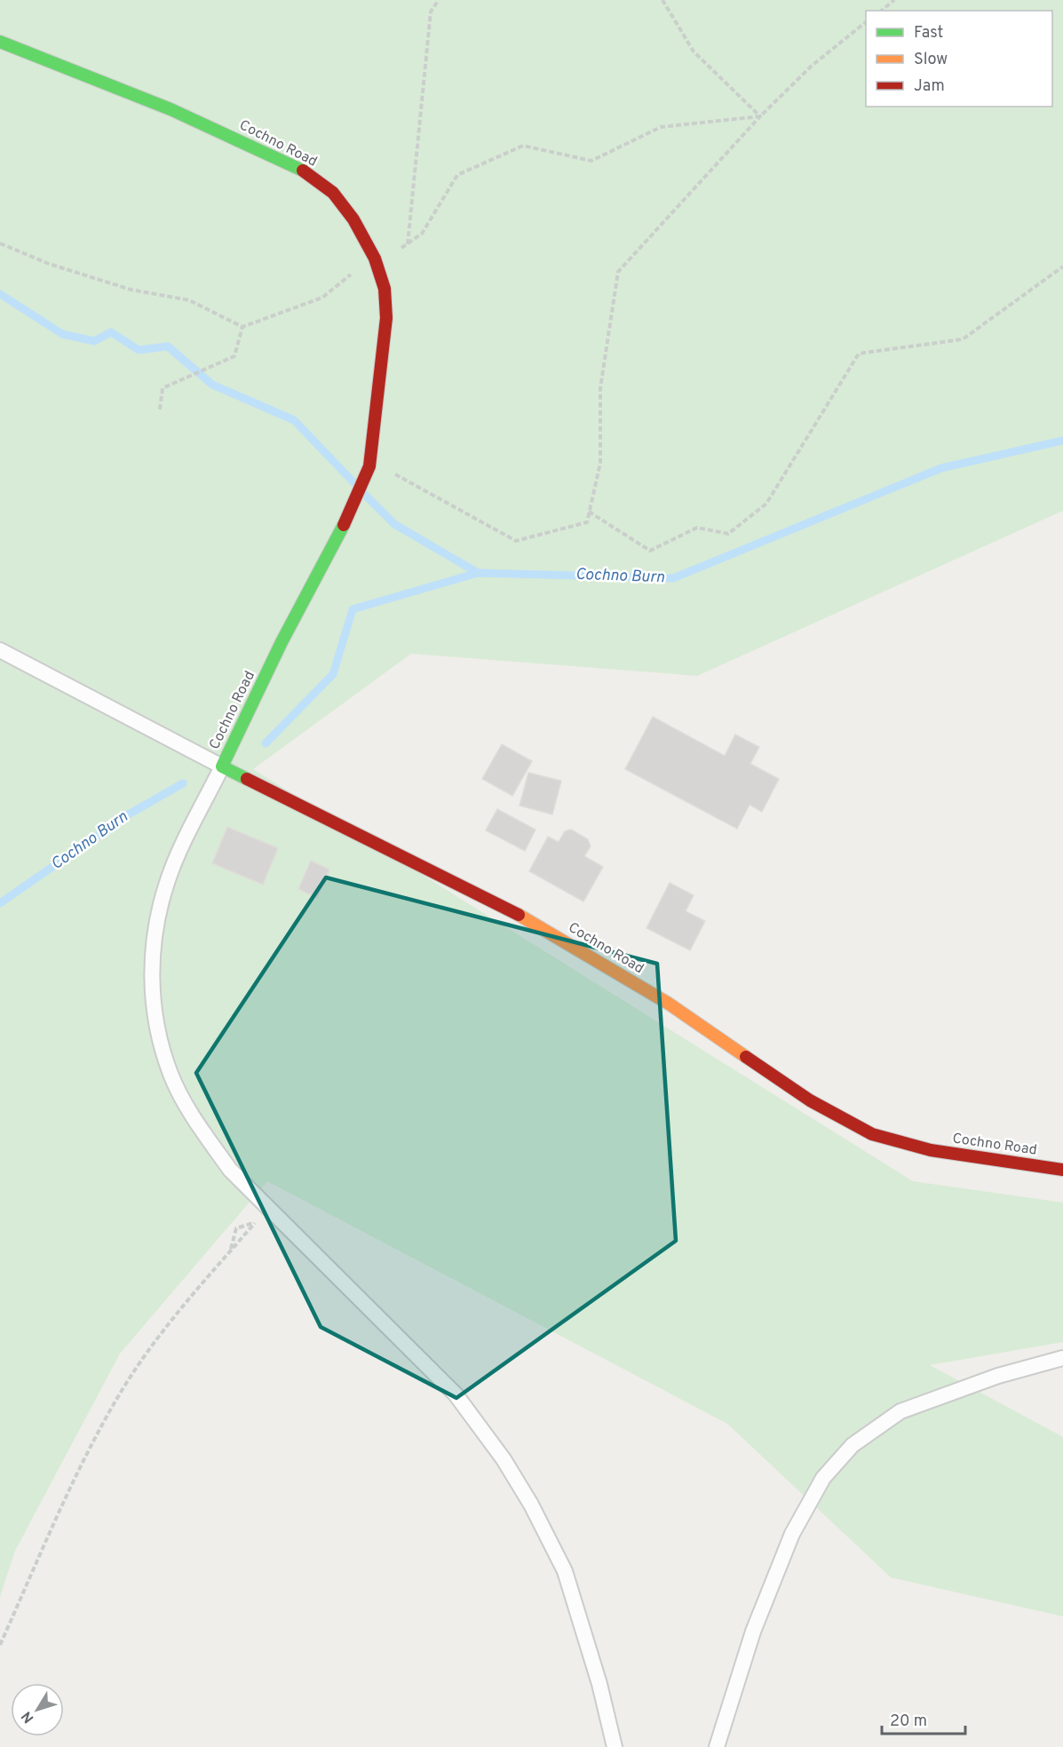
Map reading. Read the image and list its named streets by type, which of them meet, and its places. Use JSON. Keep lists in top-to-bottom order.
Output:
{
  "streets": {
    "street": ["Cochno Road"]
  },
  "water": ["Cochno Burn"],
  "legend": ["Fast", "Slow", "Jam"],
  "scale_bar": "20 m",
  "north": "bottom left"
}
